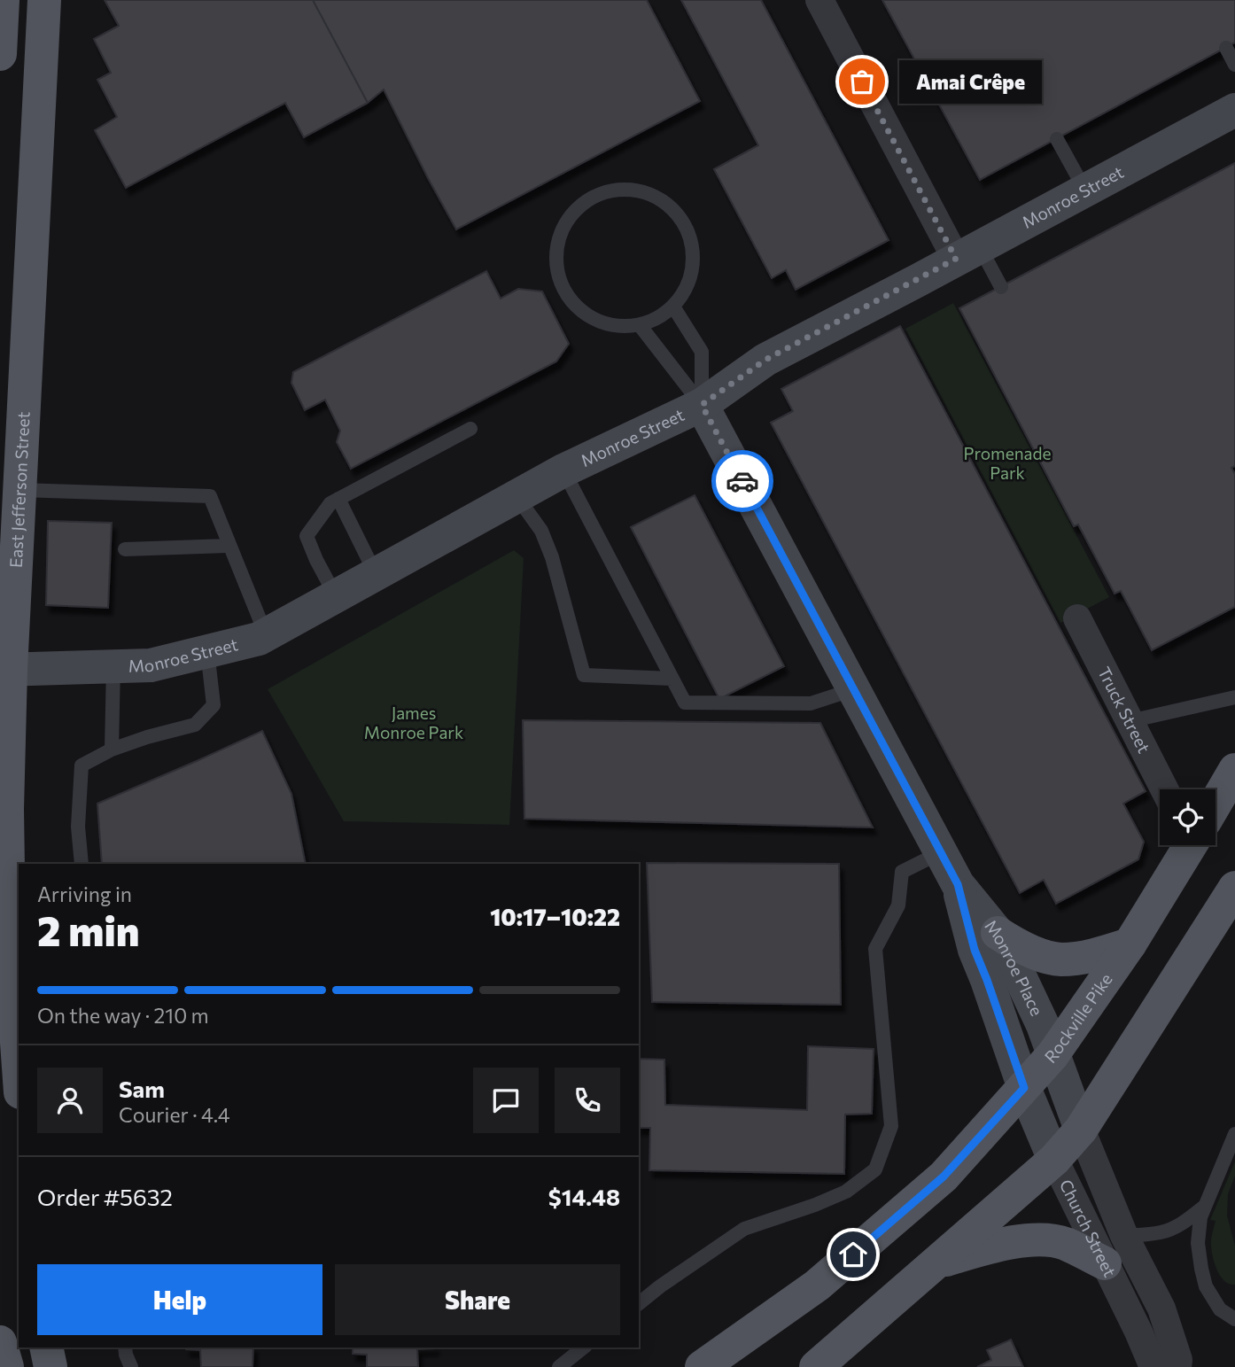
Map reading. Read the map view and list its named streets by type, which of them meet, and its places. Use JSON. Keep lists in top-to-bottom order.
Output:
{
  "streets": {
    "main road": ["East Jefferson Street", "Rockville Pike"],
    "street": [
      "Monroe Street",
      "Truck Street",
      "Monroe Place",
      "Church Street"
    ]
  },
  "crossings": [
    ["Monroe Street", "East Jefferson Street"],
    ["Monroe Street", "Monroe Place"],
    ["Monroe Place", "Rockville Pike"],
    ["Monroe Place", "Church Street"],
    ["Rockville Pike", "Church Street"]
  ],
  "parks": ["Promenade Park", "James Monroe Park"],
  "places": ["Amai Crêpe"],
  "page": {
    "bubble": "Amai Crêpe",
    "heading": ["2 min", "Arriving in", "10:17–10:22"],
    "panel": [
      "Sam",
      "Courier · 4.4",
      "Order #5632",
      "$14.48"
    ],
    "bar": "On the way · 210 m",
    "buttons": ["Help", "Share"]
  }
}
